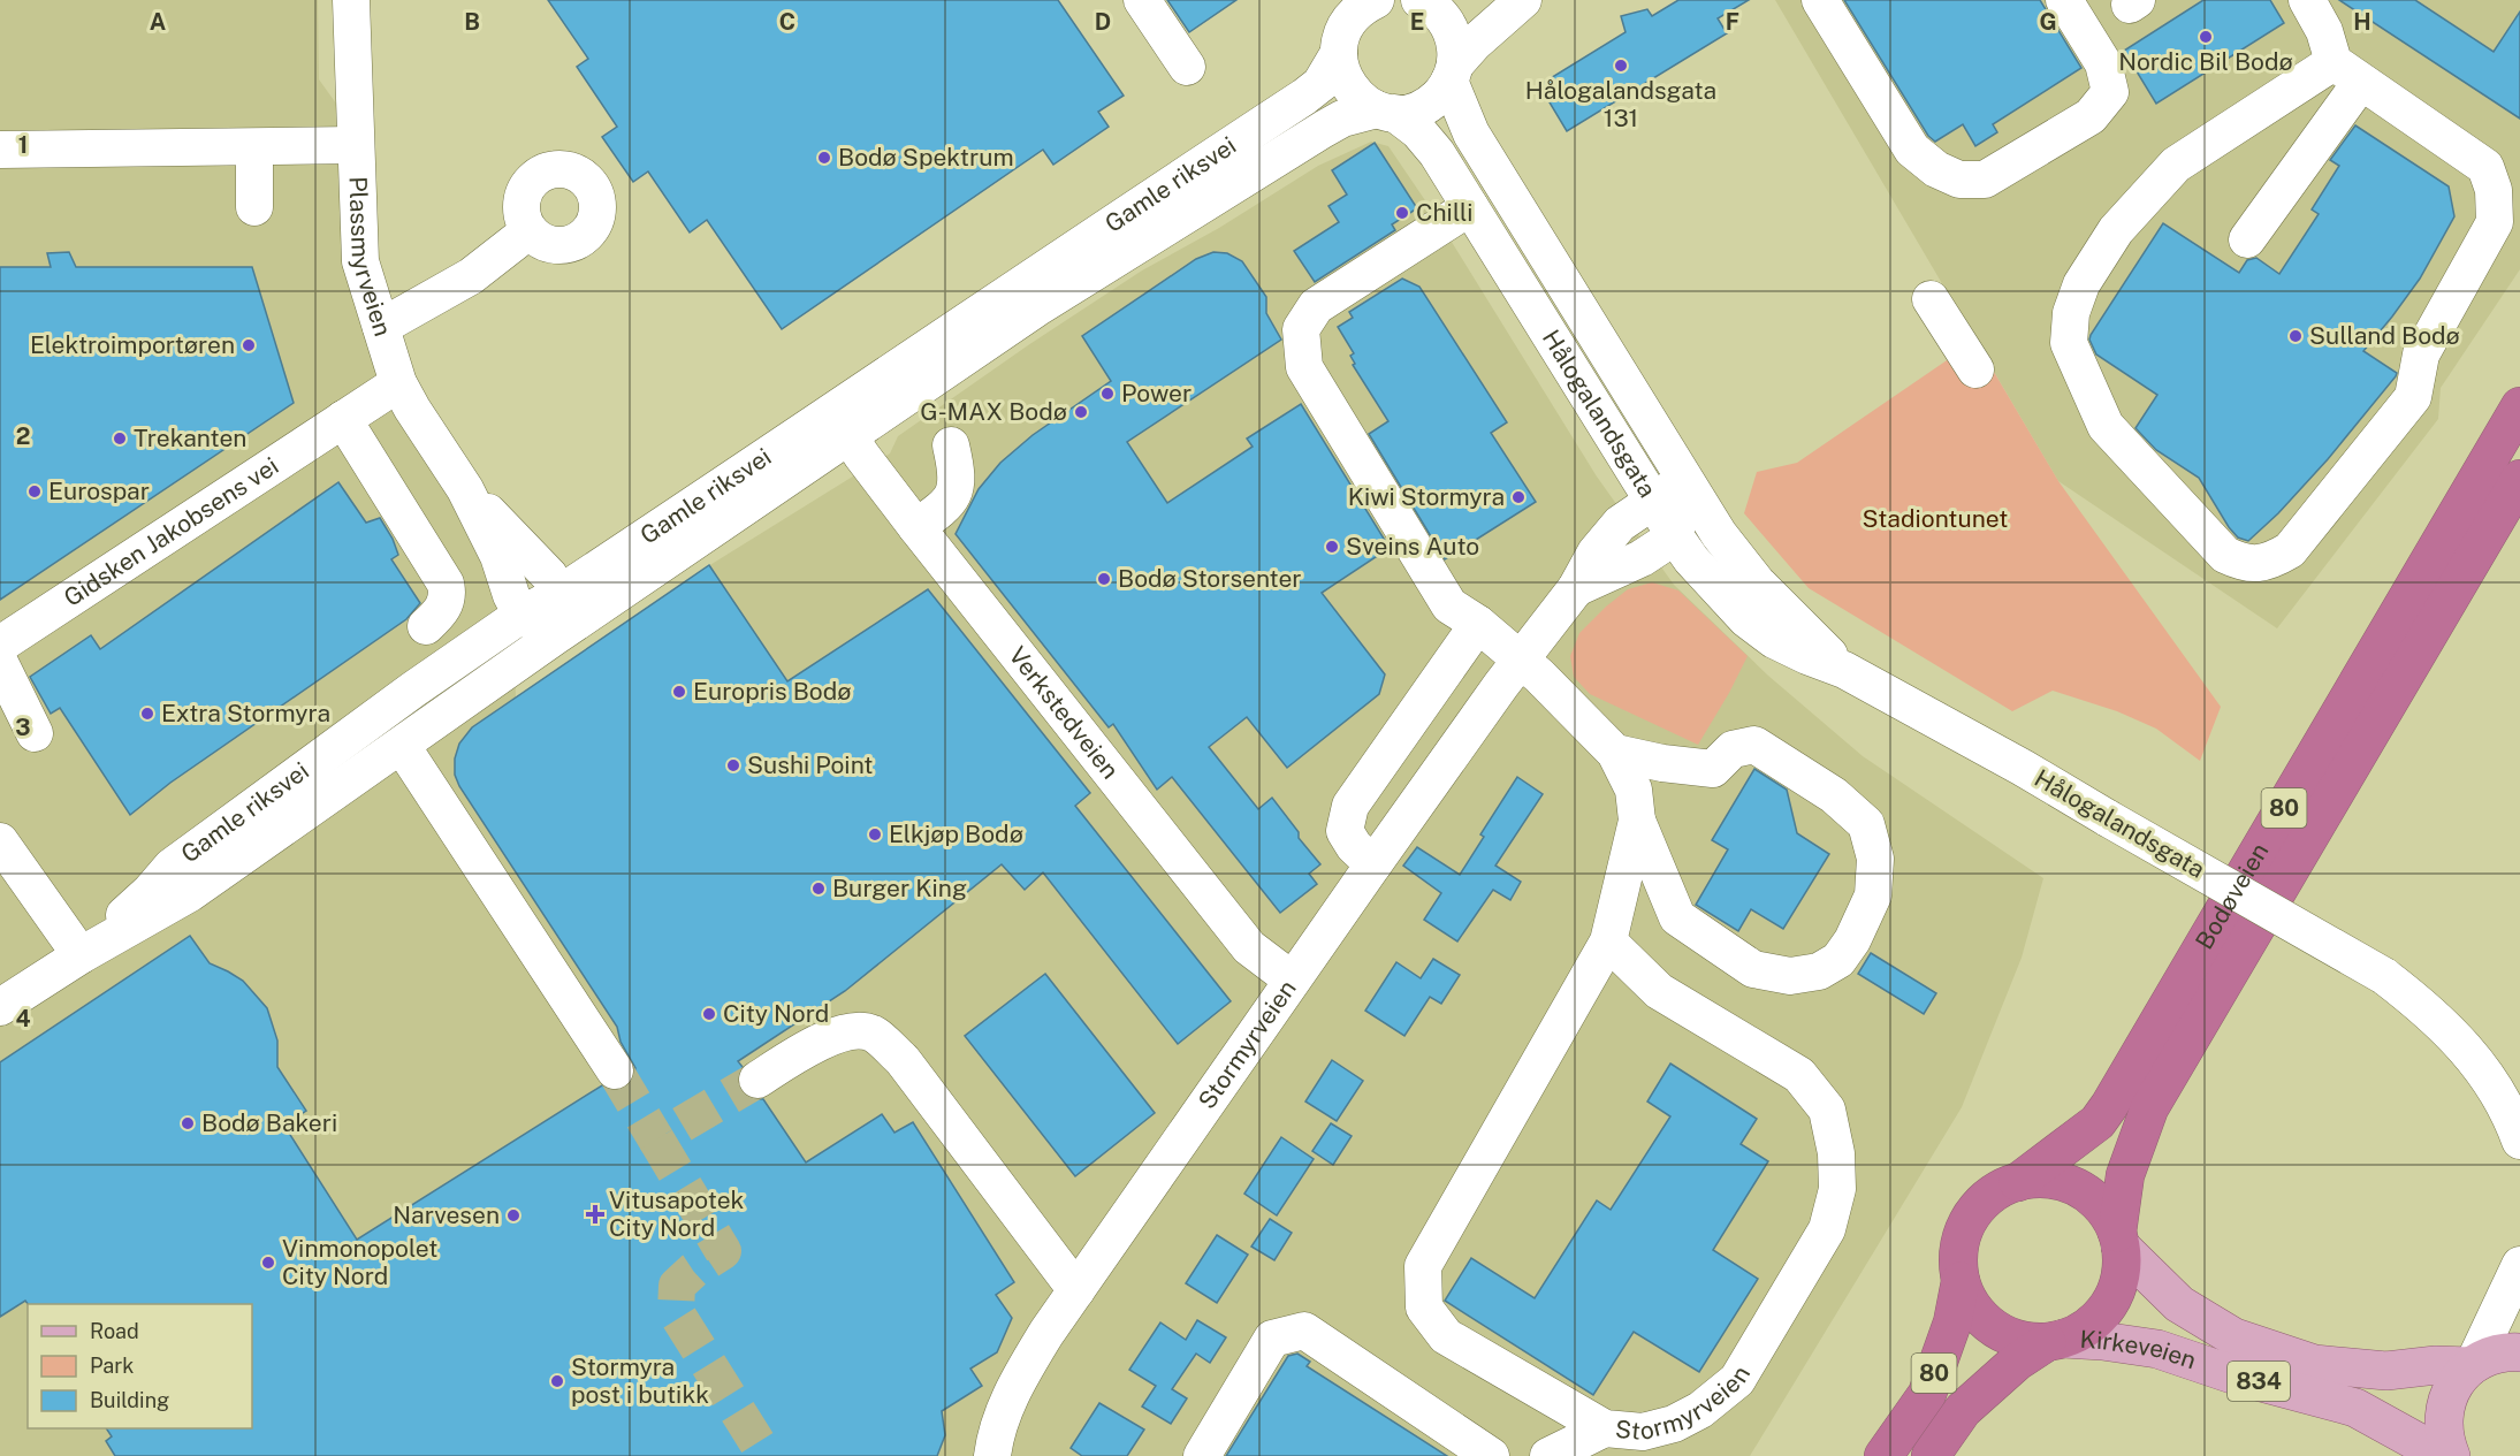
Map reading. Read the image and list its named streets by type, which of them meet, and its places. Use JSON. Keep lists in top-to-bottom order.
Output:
{
  "streets": {
    "highway": ["80", "Bodøveien"],
    "main road": ["Kirkeveien", "834"],
    "street": [
      "Gamle riksvei",
      "Plassmyrveien",
      "Hålogalandsgata",
      "Gidsken Jakobsens vei",
      "Verkstedveien",
      "Stormyrveien"
    ]
  },
  "crossings": [
    ["Gamle riksvei", "Plassmyrveien"],
    ["Gamle riksvei", "Hålogalandsgata"],
    ["Gamle riksvei", "Verkstedveien"],
    ["Plassmyrveien", "Gidsken Jakobsens vei"],
    ["Hålogalandsgata", "Stormyrveien"],
    ["Verkstedveien", "Stormyrveien"],
    ["Bodøveien", "Kirkeveien"]
  ],
  "parks": ["Stadiontunet"],
  "places": {
    "other": [
      "Nordic Bil Bodø",
      "Hålogalandsgata 131",
      "Bodø Spektrum",
      "Chilli",
      "Sulland Bodø",
      "Elektroimportøren",
      "Power",
      "G-MAX Bodø",
      "Trekanten",
      "Eurospar",
      "Kiwi Stormyra",
      "Sveins Auto",
      "Bodø Storsenter",
      "Europris Bodø",
      "Extra Stormyra",
      "Sushi Point",
      "Elkjøp Bodø",
      "Burger King",
      "City Nord",
      "Bodø Bakeri",
      "Narvesen",
      "Vinmonopolet City Nord",
      "Stormyra post i butikk"
    ],
    "health": ["Vitusapotek City Nord"]
  },
  "legend": ["Road", "Park", "Building"],
  "grid": {
    "columns": [
      "A",
      "B",
      "C",
      "D",
      "E",
      "F",
      "G",
      "H"
    ],
    "rows": [
      "1",
      "2",
      "3",
      "4"
    ]
  }
}
